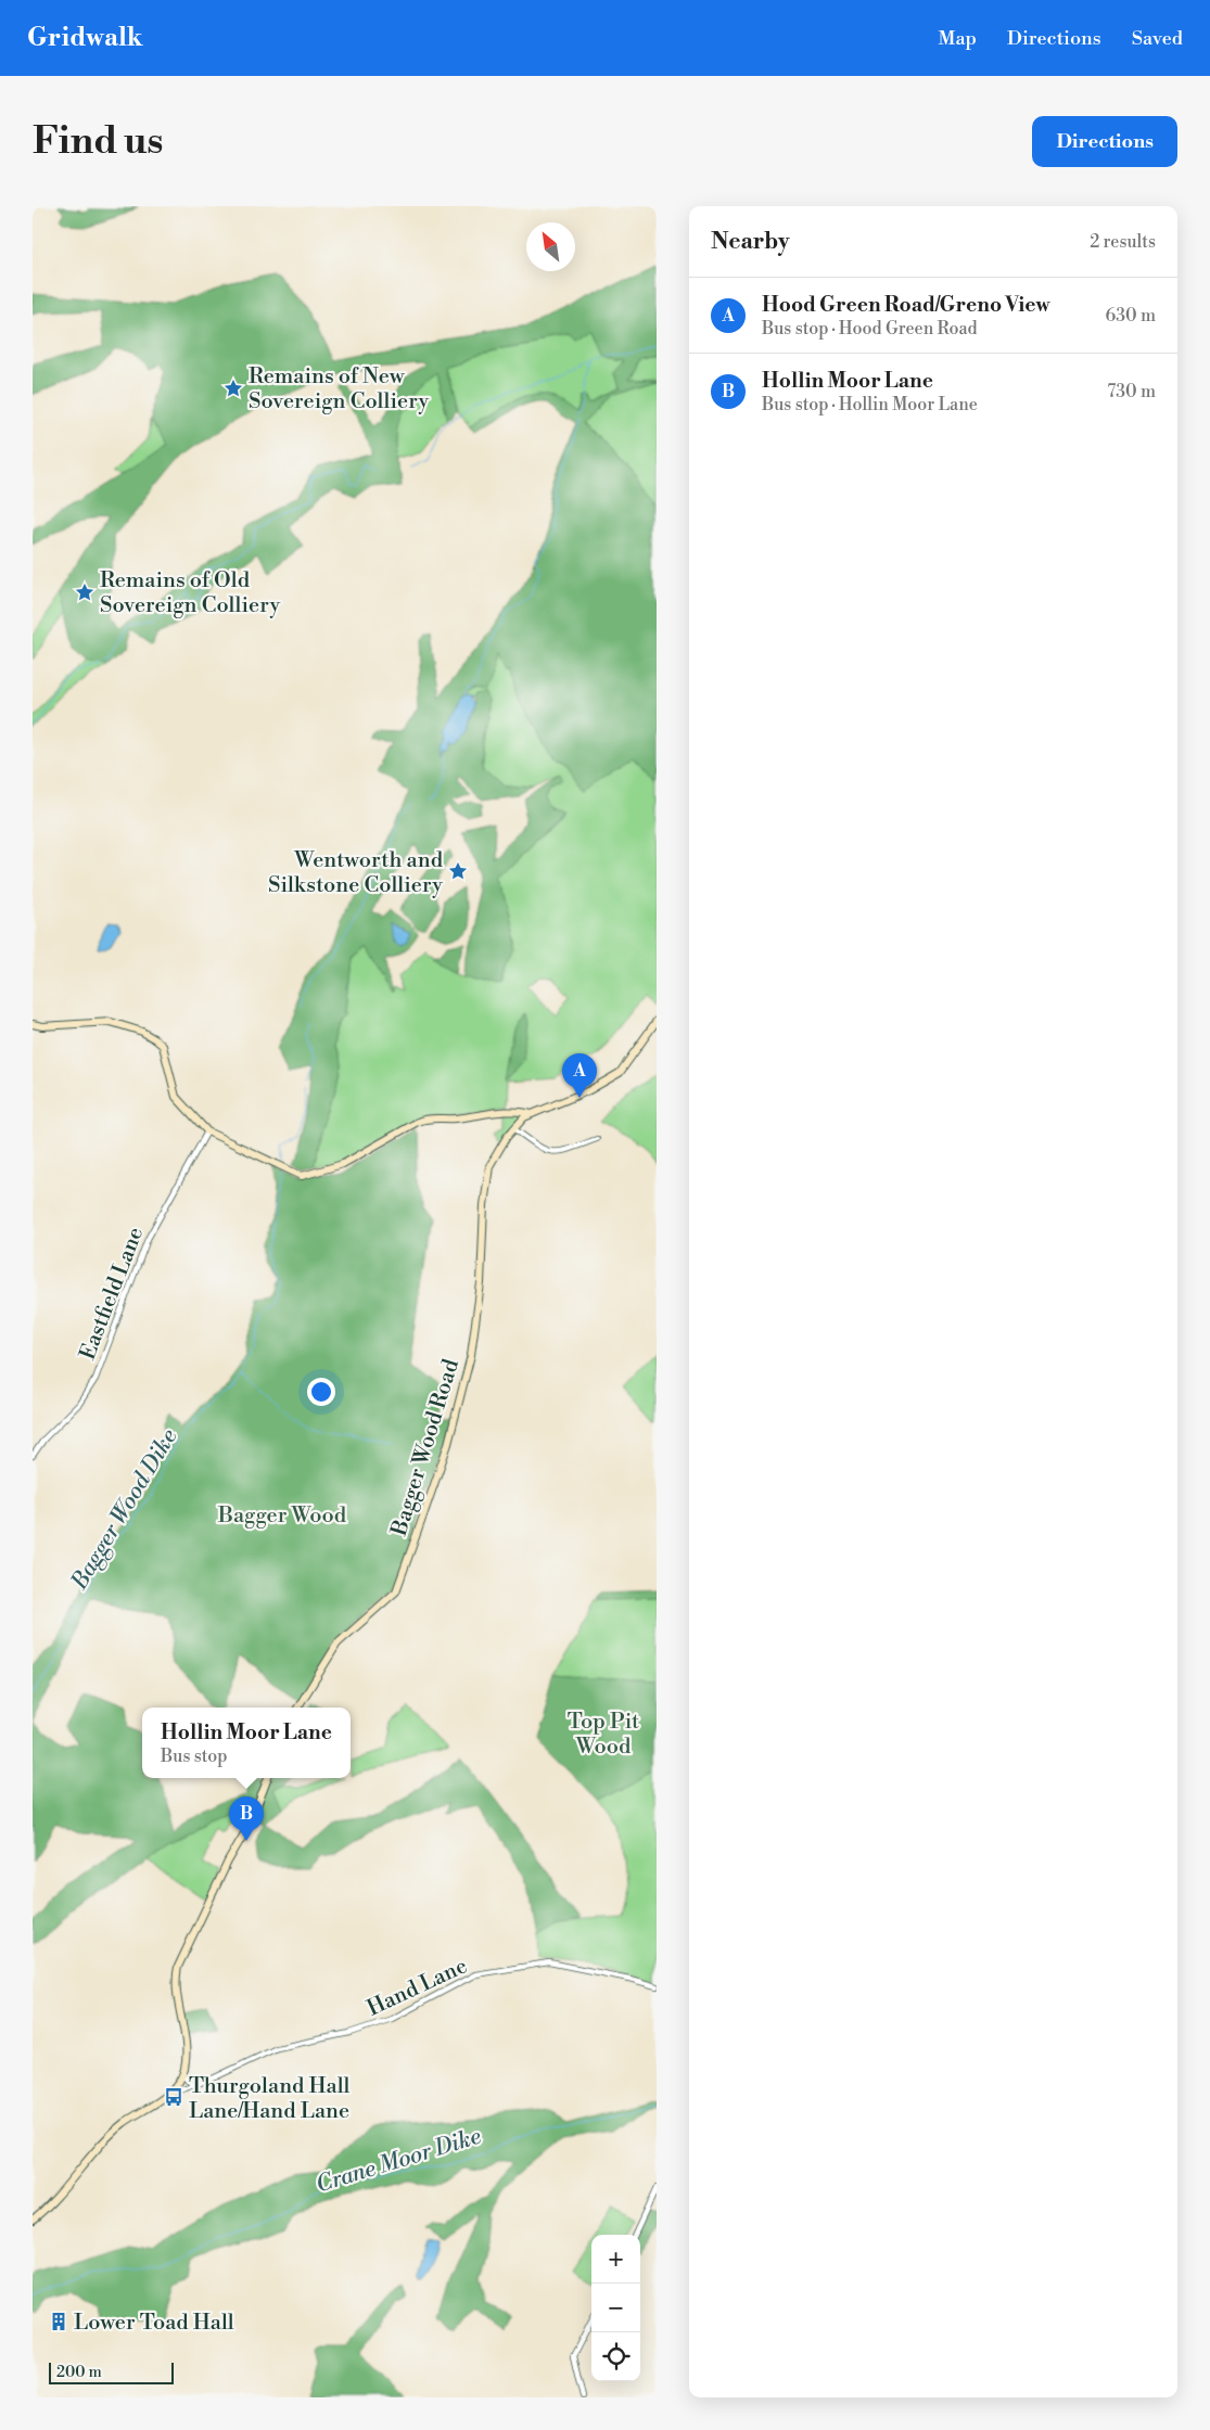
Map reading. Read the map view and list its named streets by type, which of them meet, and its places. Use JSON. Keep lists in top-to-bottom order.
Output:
{
  "streets": {
    "street": ["Eastfield Lane", "Bagger Wood Road", "Hand Lane"]
  },
  "water": ["Bagger Wood Dike", "Crane Moor Dike"],
  "parks": ["Bagger Wood", "Top Pit Wood"],
  "places": {
    "place": ["Remains of New Sovereign Colliery", "Remains of Old Sovereign Colliery", "Wentworth and Silkstone Colliery"],
    "bus stop": ["Thurgoland Hall Lane/Hand Lane"],
    "building": ["Lower Toad Hall"]
  },
  "scale_bar": "200 m",
  "north": "top left",
  "page": {
    "header": "Gridwalk",
    "nav": ["Map", "Directions", "Saved"],
    "buttons": "Directions",
    "title": "Find us",
    "heading": ["Nearby", "2 results"],
    "list": [
      {
        "mark": "A",
        "name": "Hood Green Road/Greno View",
        "note": "Bus stop · Hood Green Road",
        "value": "630 m"
      },
      {
        "mark": "B",
        "name": "Hollin Moor Lane",
        "note": "Bus stop · Hollin Moor Lane",
        "value": "730 m"
      }
    ],
    "pins": ["A", "B"],
    "popup": ["Hollin Moor Lane", "Bus stop"],
    "map_buttons": ["+", "−"],
    "scale": "200 m"
  }
}
